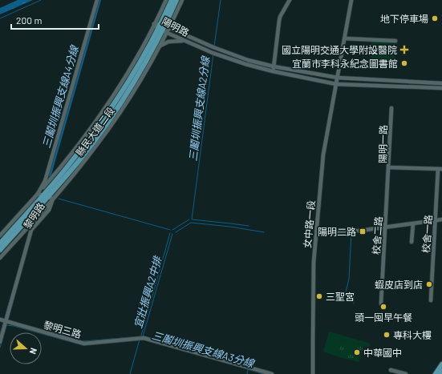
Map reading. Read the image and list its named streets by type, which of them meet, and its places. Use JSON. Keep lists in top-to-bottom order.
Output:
{
  "streets": {
    "main road": ["縣民大道二段"],
    "street": [
      "陽明路",
      "陽明一路",
      "黎明路",
      "女中路一段",
      "校舍一路",
      "校舍二路",
      "黎明三路"
    ]
  },
  "crossings": [
    ["陽明路", "縣民大道二段"],
    ["陽明路", "女中路一段"],
    ["縣民大道二段", "黎明路"],
    ["陽明一路", "校舍一路"],
    ["陽明一路", "校舍二路"],
    ["黎明路", "黎明三路"]
  ],
  "water": [
    "三鬮圳振興支線A4分線",
    "三鬮圳振興支線A2分線",
    "宜壯振興A2中排",
    "三鬮圳振興支線A3分線"
  ],
  "places": {
    "other": [
      "地下停車場",
      "宜蘭市李科永紀念圖書館",
      "蝦皮店到店",
      "三聖宮",
      "頭一囤早午餐",
      "專科大樓",
      "中華國中"
    ],
    "health": ["國立陽明交通大學附設醫院"],
    "transit": ["陽明二路"]
  },
  "scale_bar": "200 m",
  "north": "right"
}
